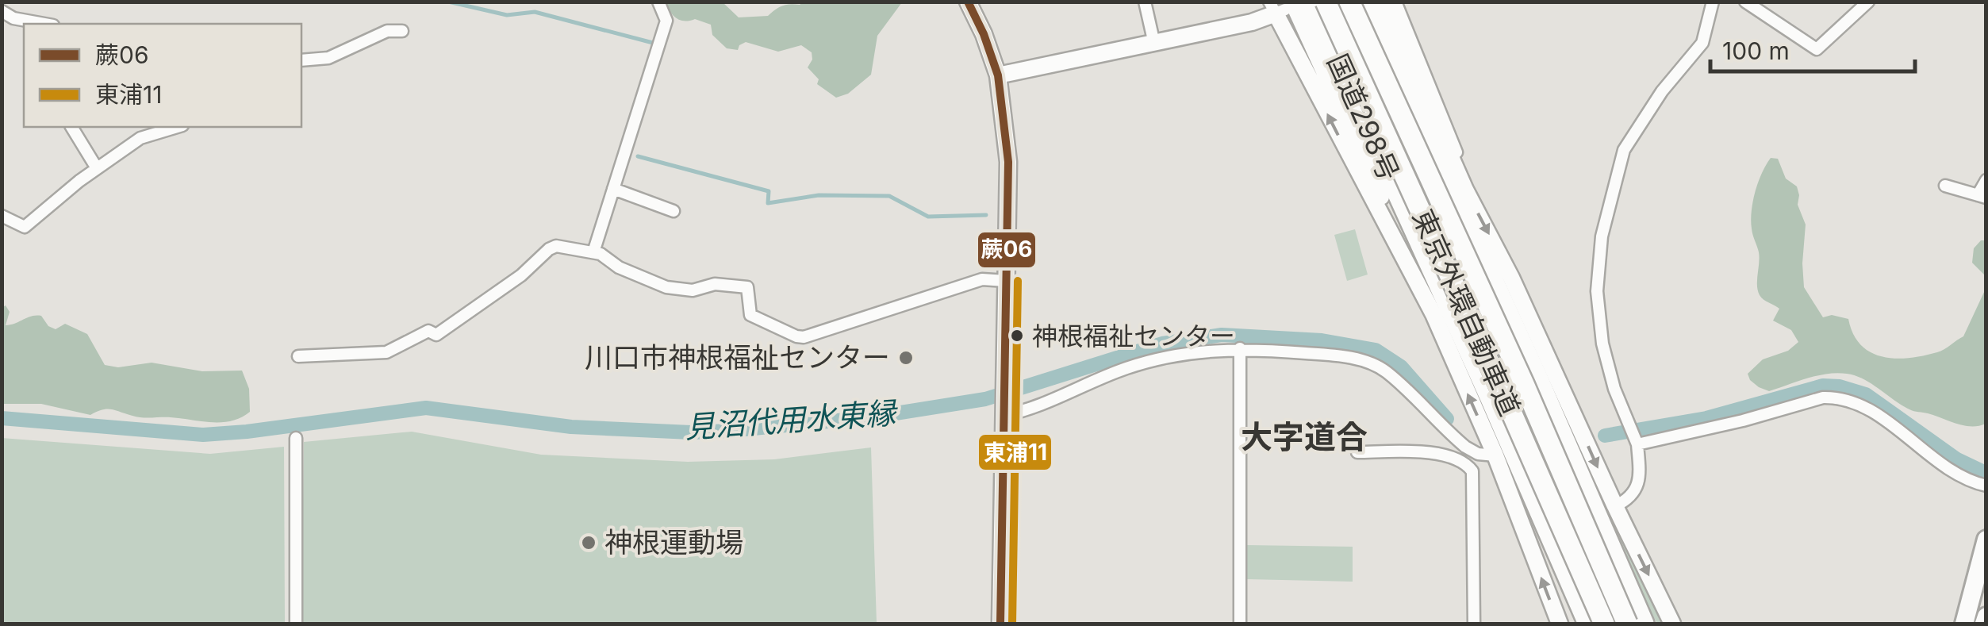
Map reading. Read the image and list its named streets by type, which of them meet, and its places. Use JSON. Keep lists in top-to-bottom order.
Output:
{
  "streets": {
    "highway": ["国道298号", "東京外環自動車道"]
  },
  "districts": ["大字道合"],
  "water": ["見沼代用水東縁"],
  "places": ["神根福祉センター", "川口市神根福祉センター", "神根運動場"],
  "lines": ["transit line 蕨06", "transit line 東浦11"],
  "legend": ["蕨06", "東浦11"],
  "scale_bar": "100 m"
}
